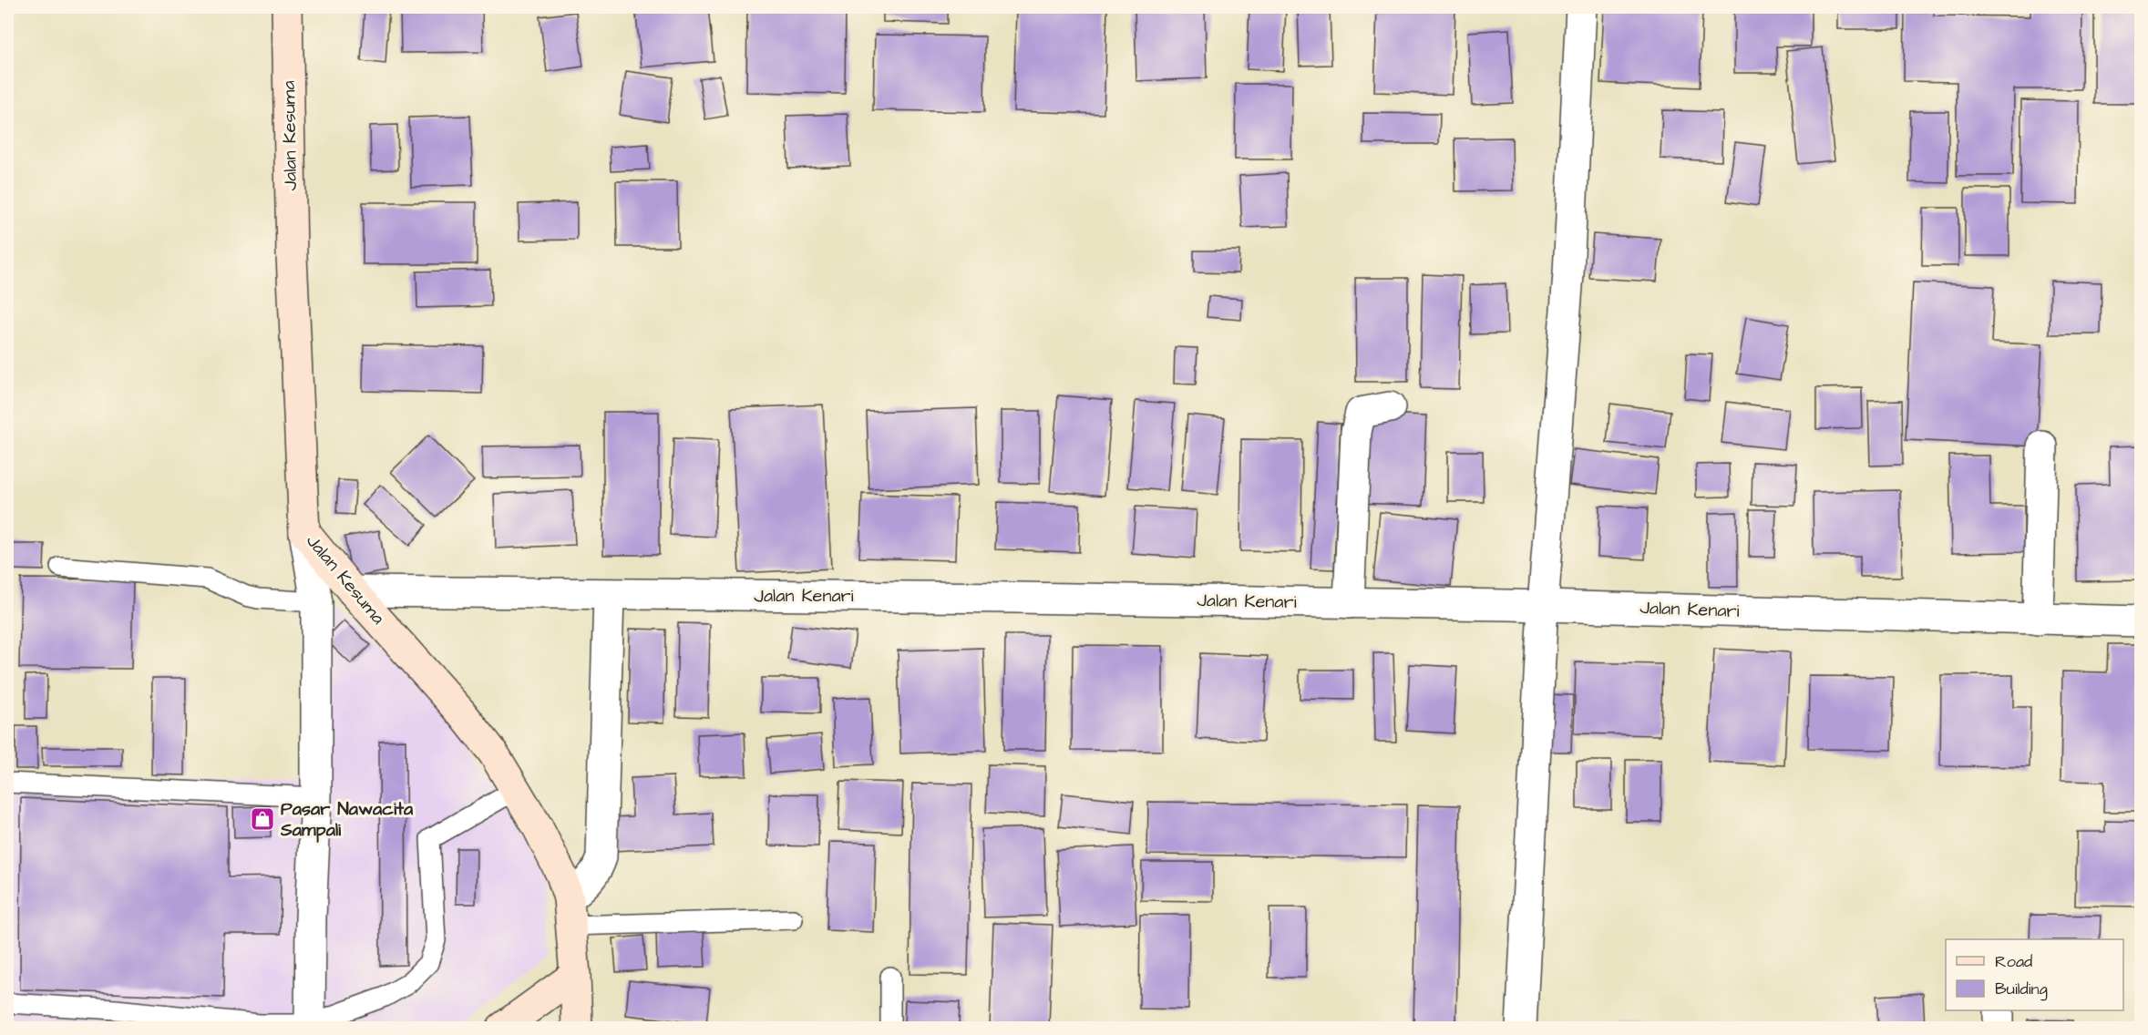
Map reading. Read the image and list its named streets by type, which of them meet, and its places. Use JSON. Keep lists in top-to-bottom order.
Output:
{
  "streets": {
    "street": ["Jalan Kesuma", "Jalan Kenari"]
  },
  "crossings": [
    ["Jalan Kesuma", "Jalan Kenari"]
  ],
  "places": {
    "shop": ["Pasar Nawacita Sampali"]
  },
  "legend": ["Road", "Building"]
}
